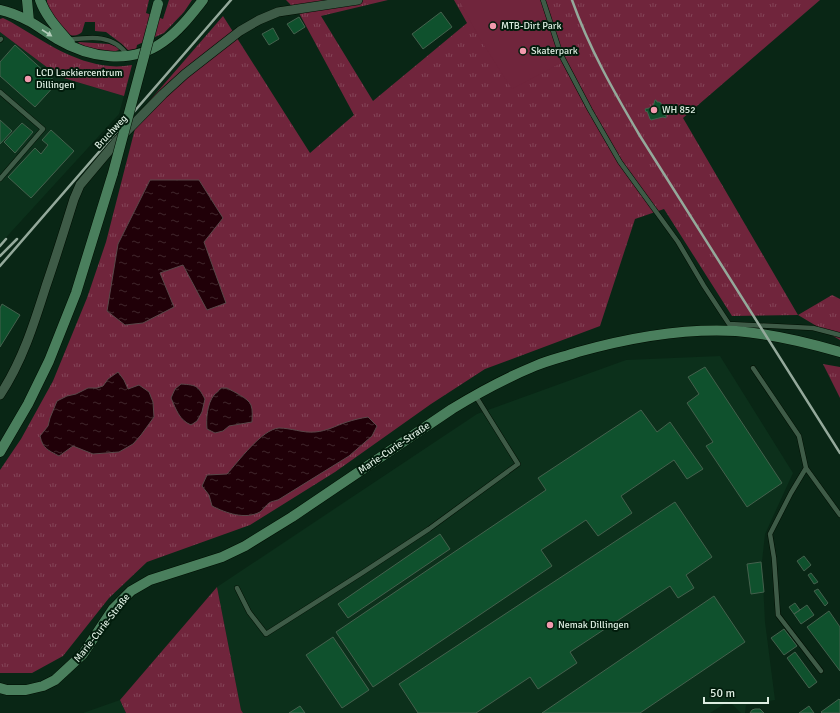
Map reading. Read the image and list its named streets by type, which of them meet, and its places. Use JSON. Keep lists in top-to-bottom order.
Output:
{
  "streets": {
    "main road": ["Marie-Curie-Straße"],
    "street": ["Bruchweg"]
  },
  "places": [
    "MTB-Dirt Park",
    "Skaterpark",
    "LCD Lackiercentrum Dillingen",
    "WH 852",
    "Nemak Dillingen"
  ],
  "scale_bar": "50 m"
}
